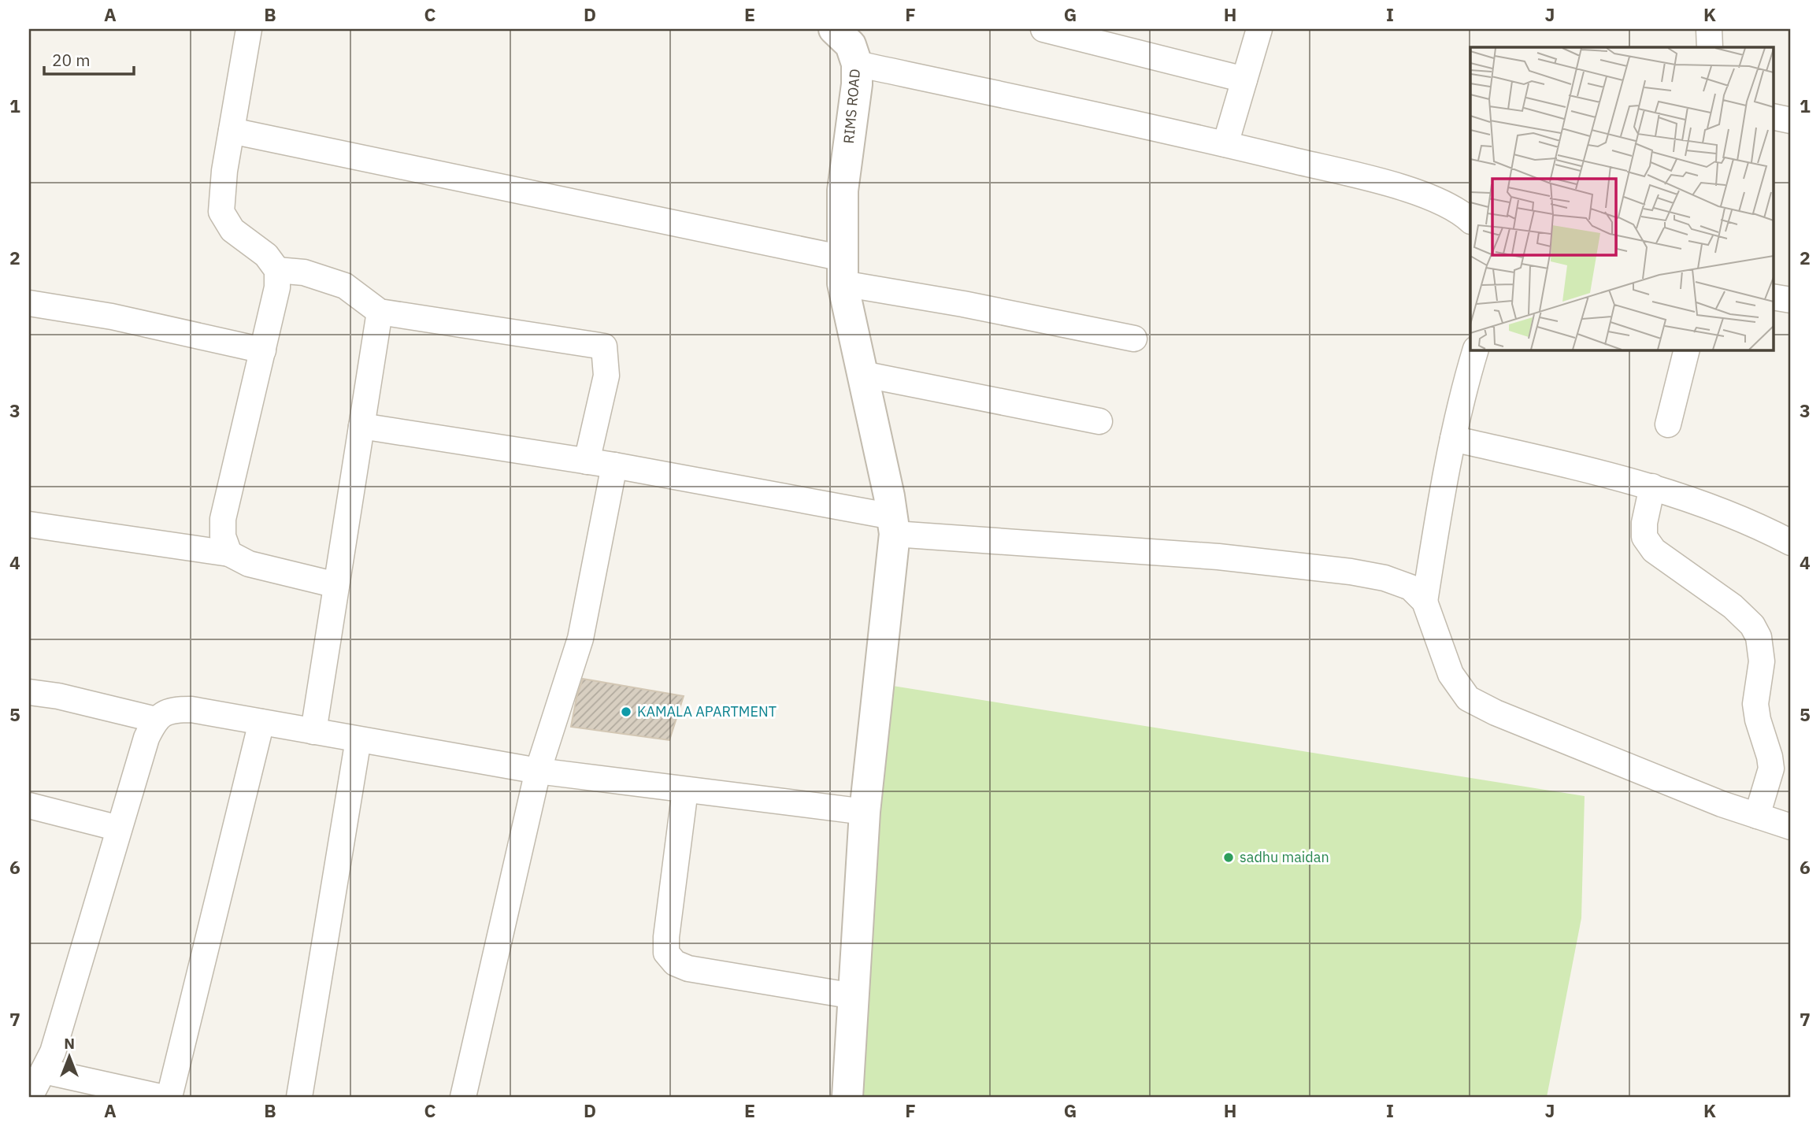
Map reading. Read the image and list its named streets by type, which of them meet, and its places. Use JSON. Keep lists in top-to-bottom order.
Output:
{
  "streets": {
    "street": ["RIMS ROAD"]
  },
  "places": ["KAMALA APARTMENT", "sadhu maidan"],
  "scale_bar": "20 m",
  "north": "top",
  "grid": {
    "columns": [
      "A",
      "B",
      "C",
      "D",
      "E",
      "F",
      "G",
      "H",
      "I",
      "J",
      "K"
    ],
    "rows": [
      "1",
      "2",
      "3",
      "4",
      "5",
      "6",
      "7"
    ]
  }
}
